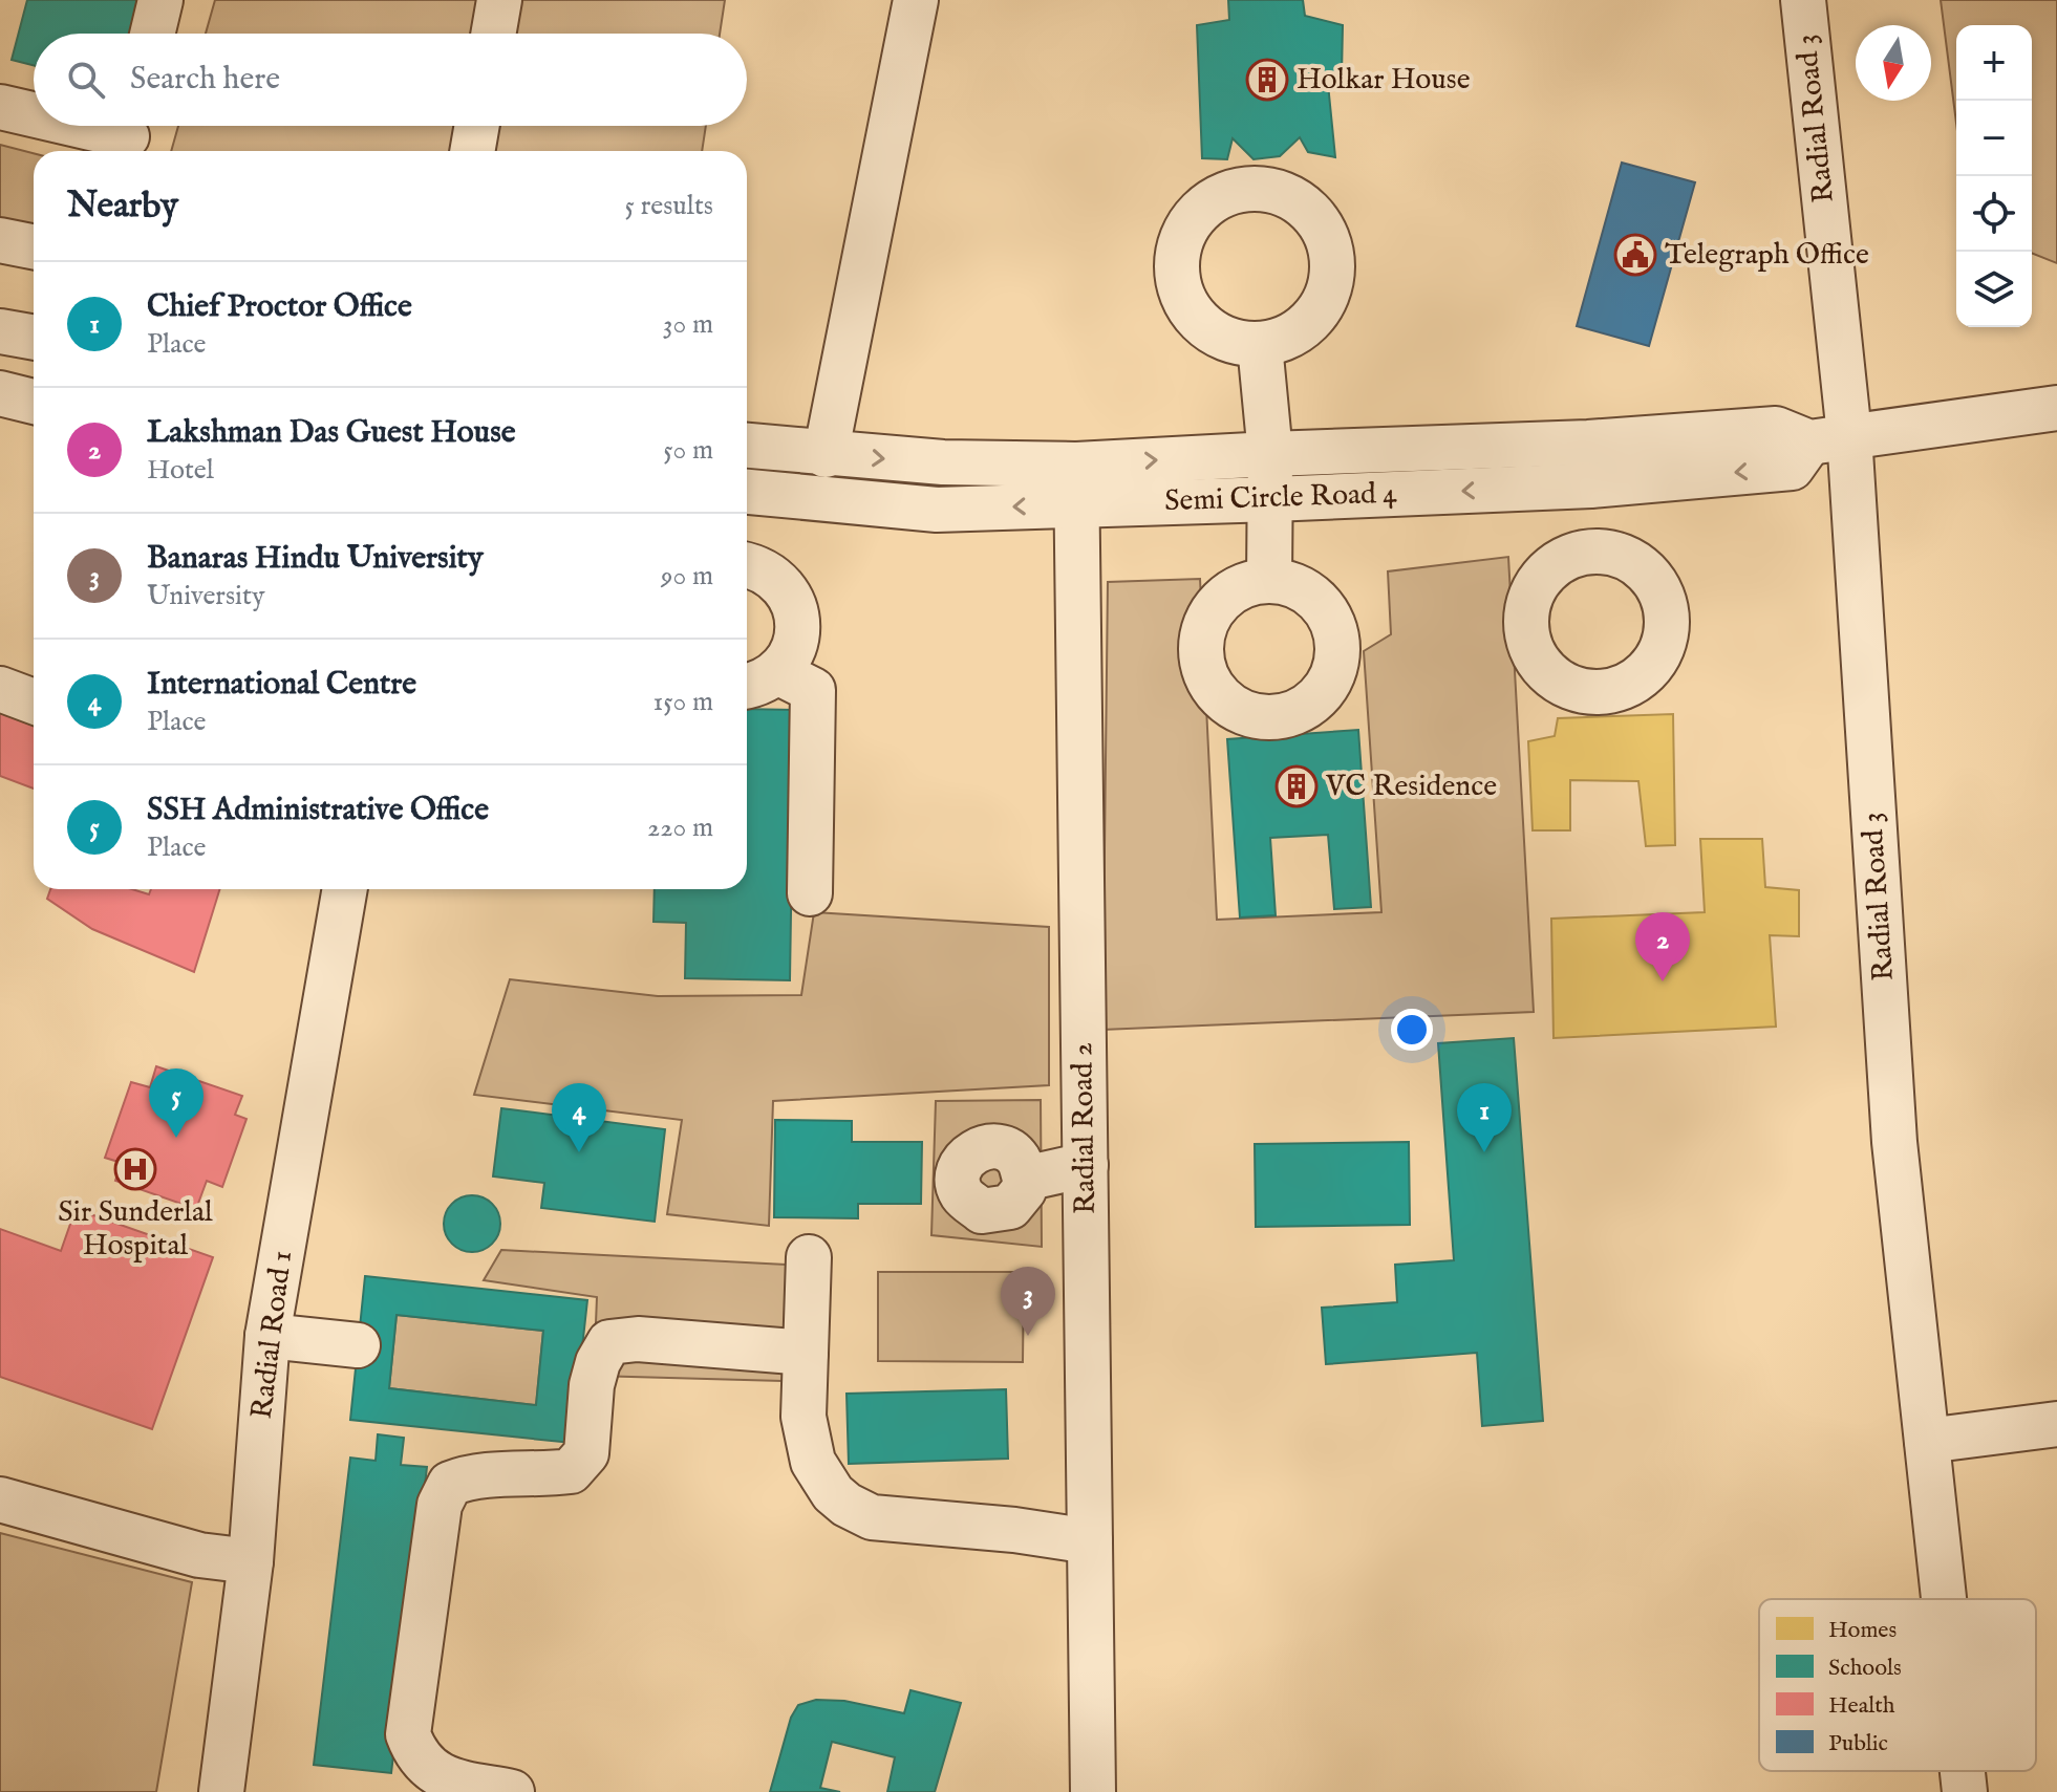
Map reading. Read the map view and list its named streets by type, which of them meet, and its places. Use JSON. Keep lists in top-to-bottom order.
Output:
{
  "streets": {
    "street": [
      "Radial Road 3",
      "Semi Circle Road 4",
      "Radial Road 2",
      "Radial Road 1"
    ]
  },
  "crossings": [
    ["Radial Road 3", "Semi Circle Road 4"],
    ["Semi Circle Road 4", "Radial Road 2"]
  ],
  "places": {
    "building": ["Holkar House", "VC Residence"],
    "public building": ["Telegraph Office"],
    "hospital": ["Sir Sunderlal Hospital"]
  },
  "legend": [
    "Homes",
    "Schools",
    "Health",
    "Public"
  ],
  "north": "bottom",
  "page": {
    "map_buttons": ["+", "−"],
    "search": "Search here",
    "heading": ["Nearby", "5 results"],
    "list": [
      {
        "mark": "1",
        "name": "Chief Proctor Office",
        "note": "Place",
        "value": "30 m"
      },
      {
        "mark": "2",
        "name": "Lakshman Das Guest House",
        "note": "Hotel",
        "value": "50 m"
      },
      {
        "mark": "3",
        "name": "Banaras Hindu University",
        "note": "University",
        "value": "90 m"
      },
      {
        "mark": "4",
        "name": "International Centre",
        "note": "Place",
        "value": "150 m"
      },
      {
        "mark": "5",
        "name": "SSH Administrative Office",
        "note": "Place",
        "value": "220 m"
      }
    ],
    "pins": [
      "2",
      "5",
      "1",
      "4",
      "3"
    ]
  }
}
